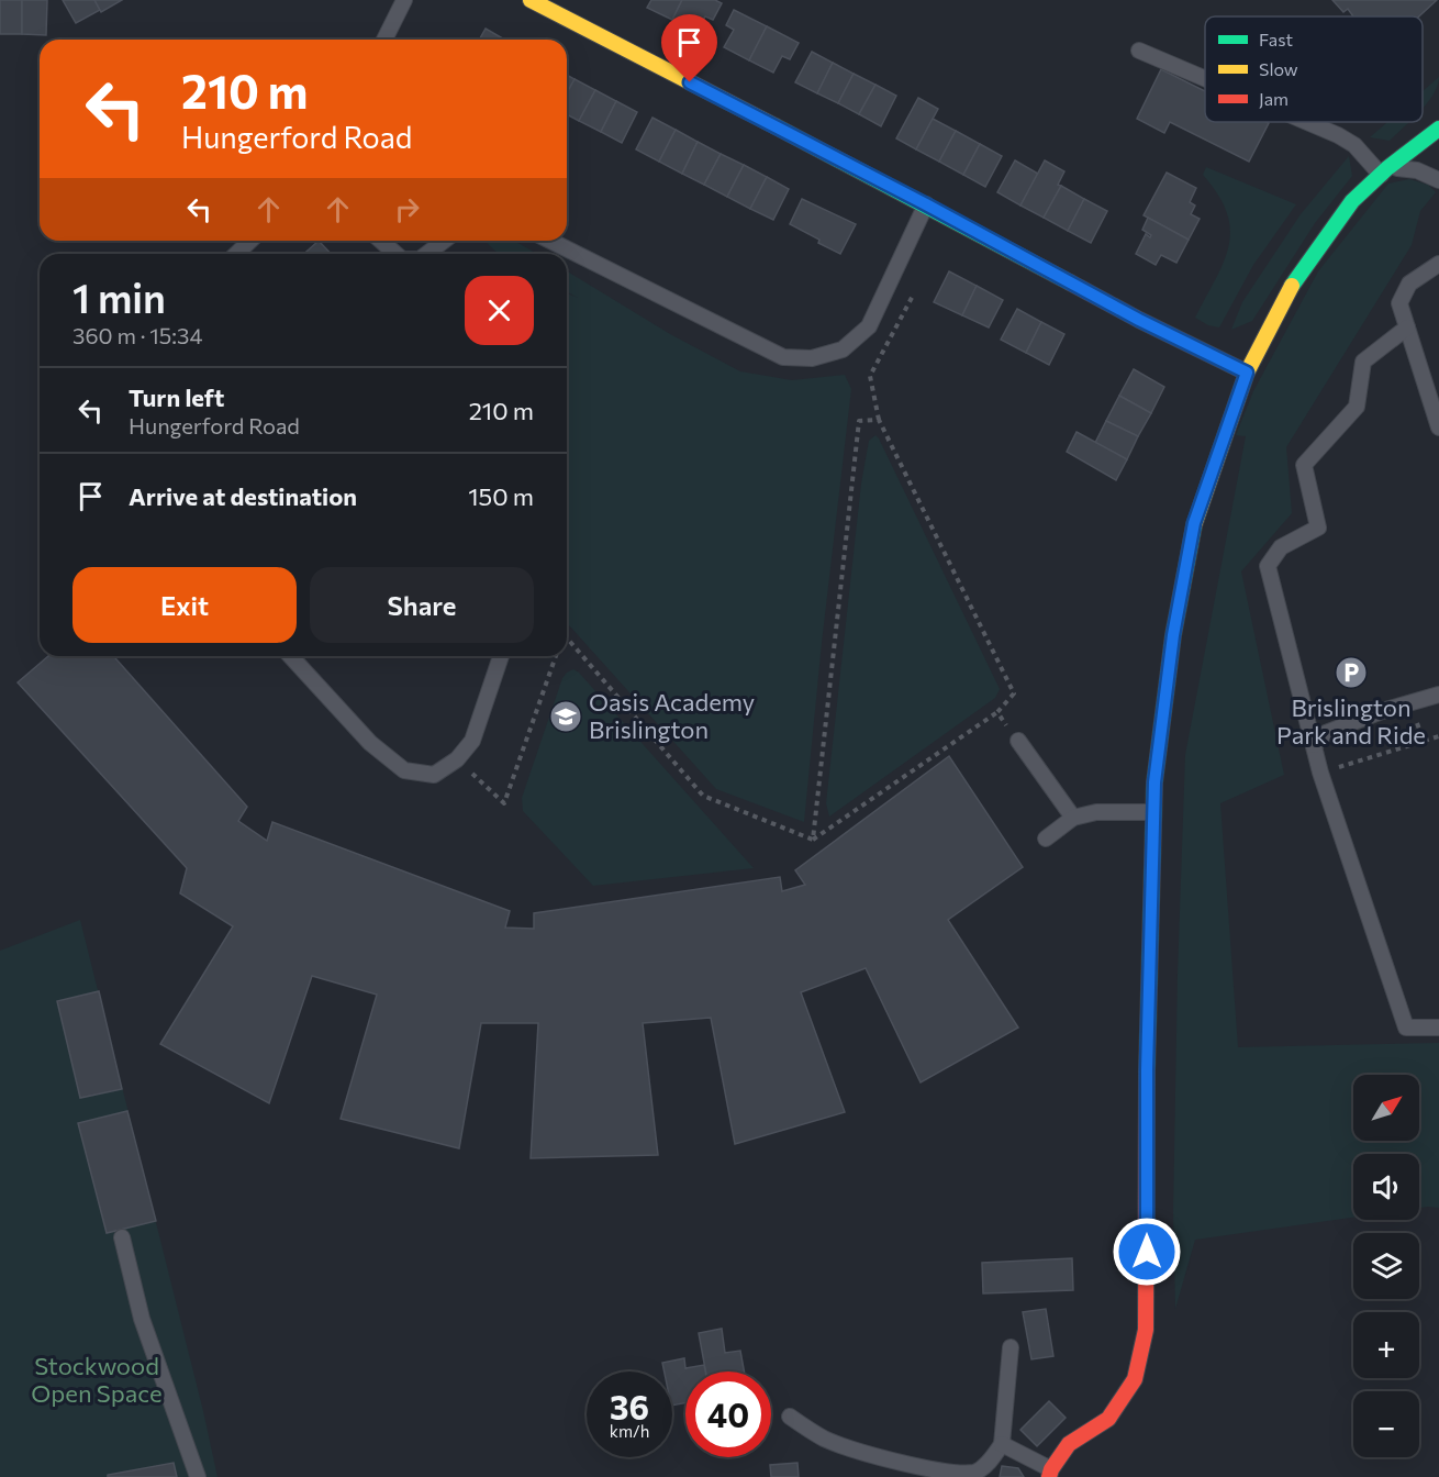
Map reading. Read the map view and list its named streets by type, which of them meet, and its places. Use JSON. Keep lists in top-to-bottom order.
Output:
{
  "parks": ["Stockwood Open Space"],
  "places": {
    "parking": ["Brislington Park and Ride"],
    "school or university": ["Oasis Academy Brislington"]
  },
  "legend": ["Fast", "Slow", "Jam"],
  "north": "top right",
  "page": {
    "turn": ["210 m", "Hungerford Road"],
    "heading": ["1 min", "360 m · 15:34"],
    "list": [
      {
        "name": "Turn left",
        "note": "Hungerford Road",
        "value": "210 m"
      },
      {
        "name": "Arrive at destination",
        "value": "150 m"
      }
    ],
    "buttons": ["Exit", "Share"],
    "map_buttons": ["+", "−"],
    "speed": "36 km/h",
    "limit": "40"
  }
}
